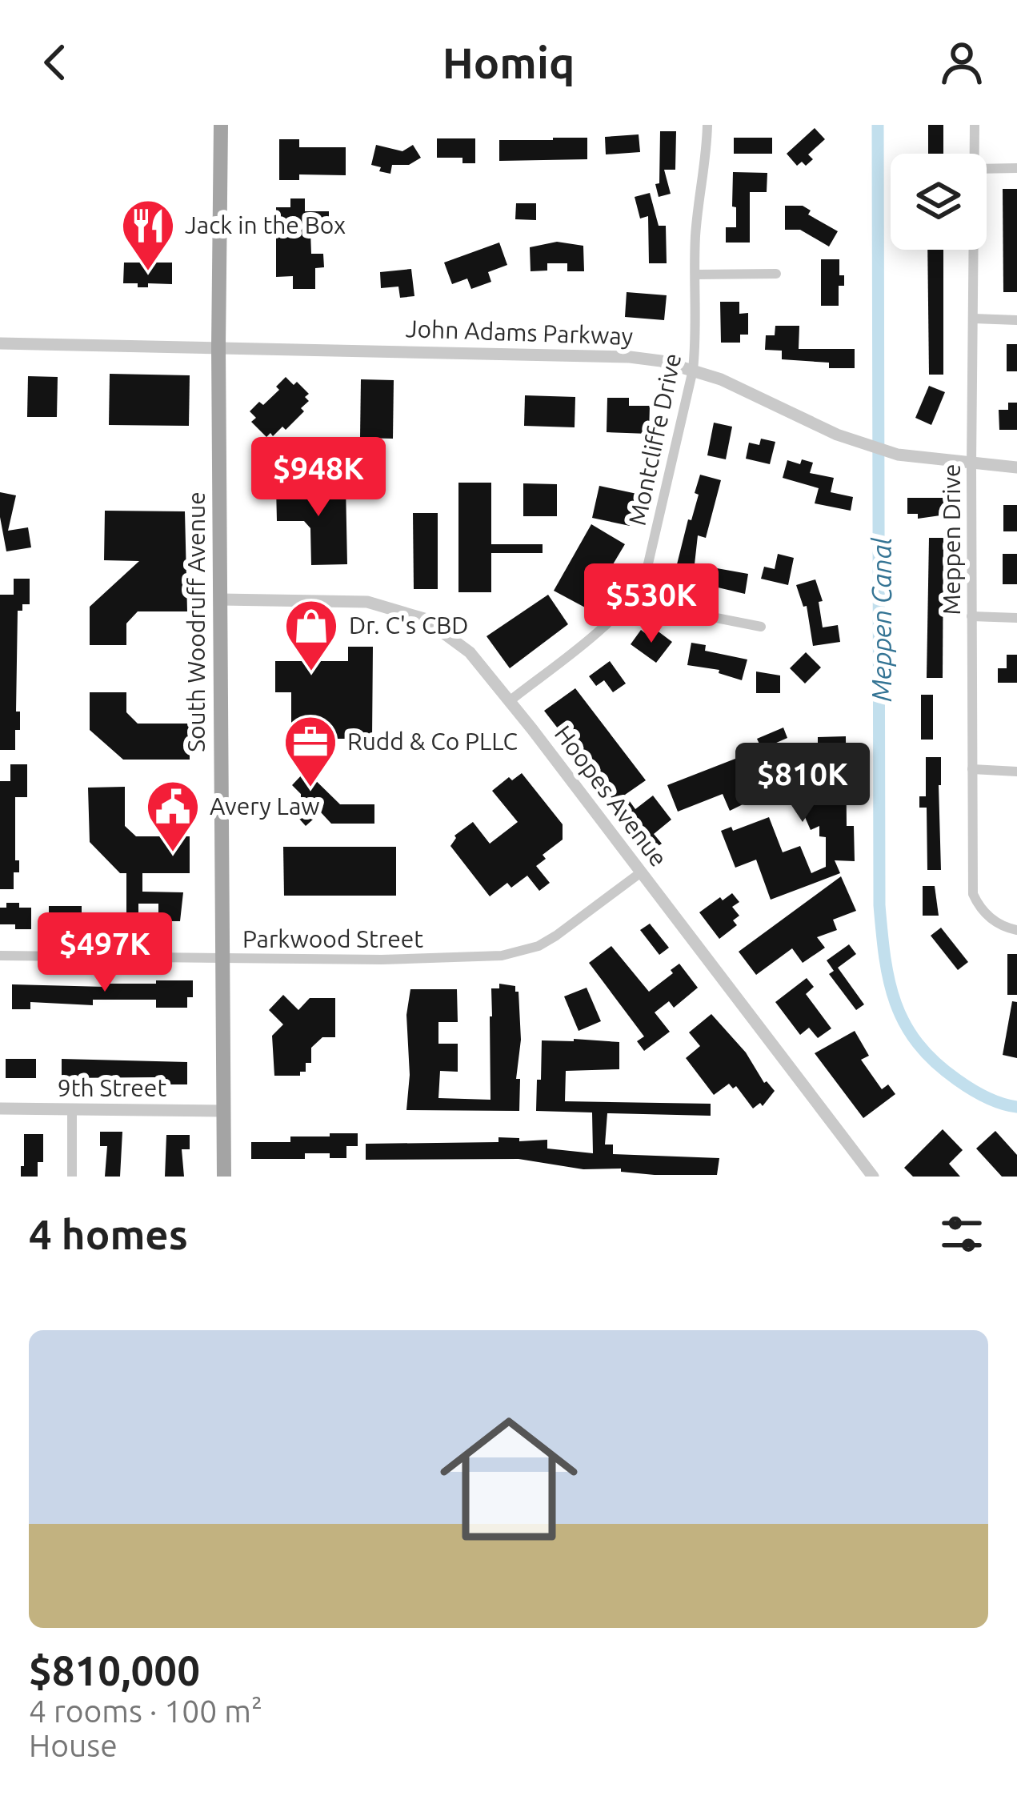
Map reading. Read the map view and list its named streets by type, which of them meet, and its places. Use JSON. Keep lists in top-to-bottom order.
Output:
{
  "streets": {
    "main road": ["South Woodruff Avenue"],
    "street": [
      "John Adams Parkway",
      "Montcliffe Drive",
      "Meppen Drive",
      "Hoopes Avenue",
      "Parkwood Street",
      "9th Street"
    ]
  },
  "crossings": [
    ["John Adams Parkway", "Montcliffe Drive"],
    ["John Adams Parkway", "Meppen Drive"],
    ["John Adams Parkway", "South Woodruff Avenue"],
    ["Montcliffe Drive", "Hoopes Avenue"],
    ["South Woodruff Avenue", "Hoopes Avenue"],
    ["South Woodruff Avenue", "Parkwood Street"],
    ["South Woodruff Avenue", "9th Street"],
    ["Hoopes Avenue", "Parkwood Street"]
  ],
  "water": ["Meppen Canal"],
  "places": {
    "restaurant": ["Jack in the Box"],
    "shop": ["Dr. C's CBD"],
    "office": ["Rudd & Co PLLC"],
    "public building": ["Avery Law"]
  },
  "page": {
    "header": "Homiq",
    "price": [
      "$948K",
      "$530K",
      "$810K",
      "$497K"
    ],
    "heading": "4 homes",
    "list": [
      {
        "name": "$810,000",
        "note": "4 rooms · 100 m² · House"
      }
    ]
  }
}
